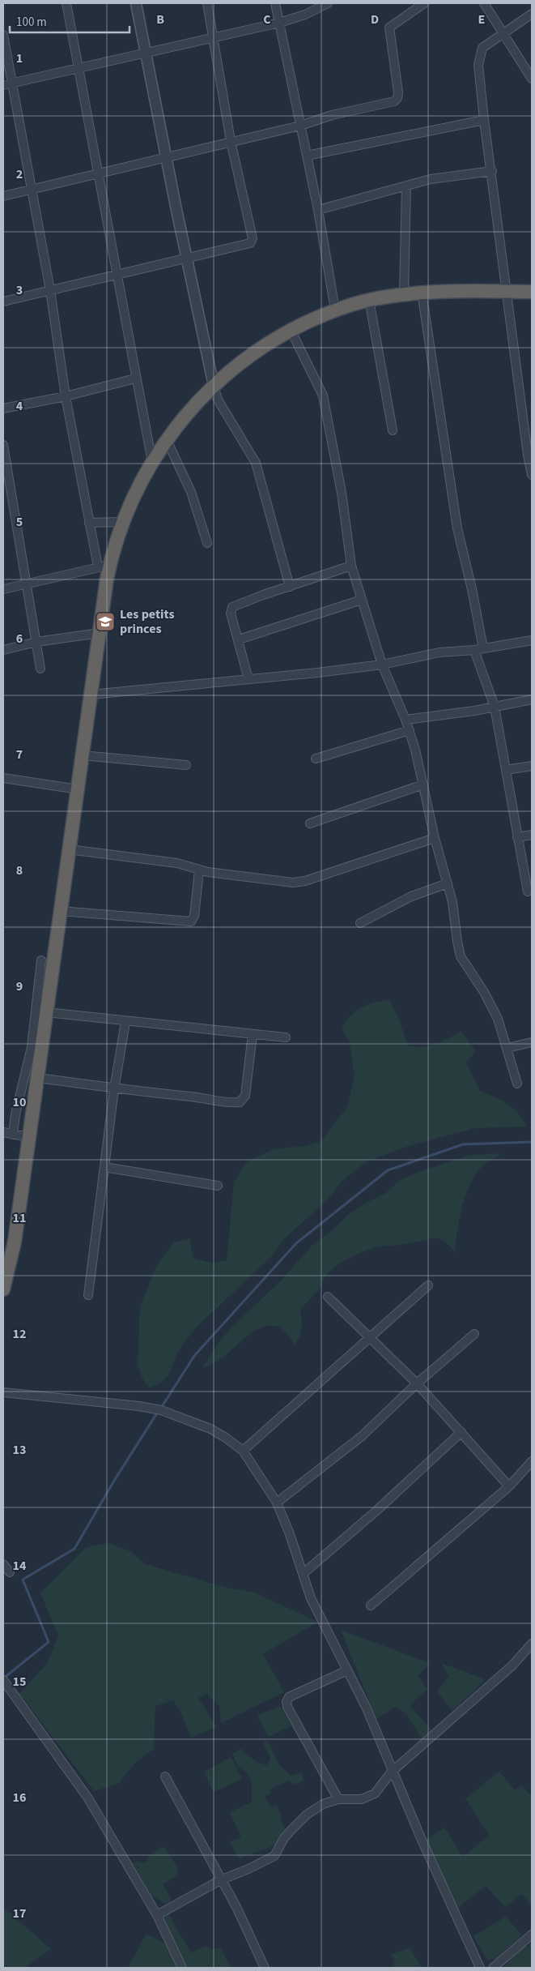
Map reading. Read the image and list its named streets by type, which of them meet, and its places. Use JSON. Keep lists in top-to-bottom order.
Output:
{
  "places": {
    "school or university": ["Les petits princes"]
  },
  "scale_bar": "100 m",
  "grid": {
    "columns": [
      "B",
      "C",
      "D",
      "E"
    ],
    "rows": [
      "1",
      "2",
      "3",
      "4",
      "5",
      "6",
      "7",
      "8",
      "9",
      "10",
      "11",
      "12",
      "13",
      "14",
      "15",
      "16",
      "17"
    ]
  }
}
